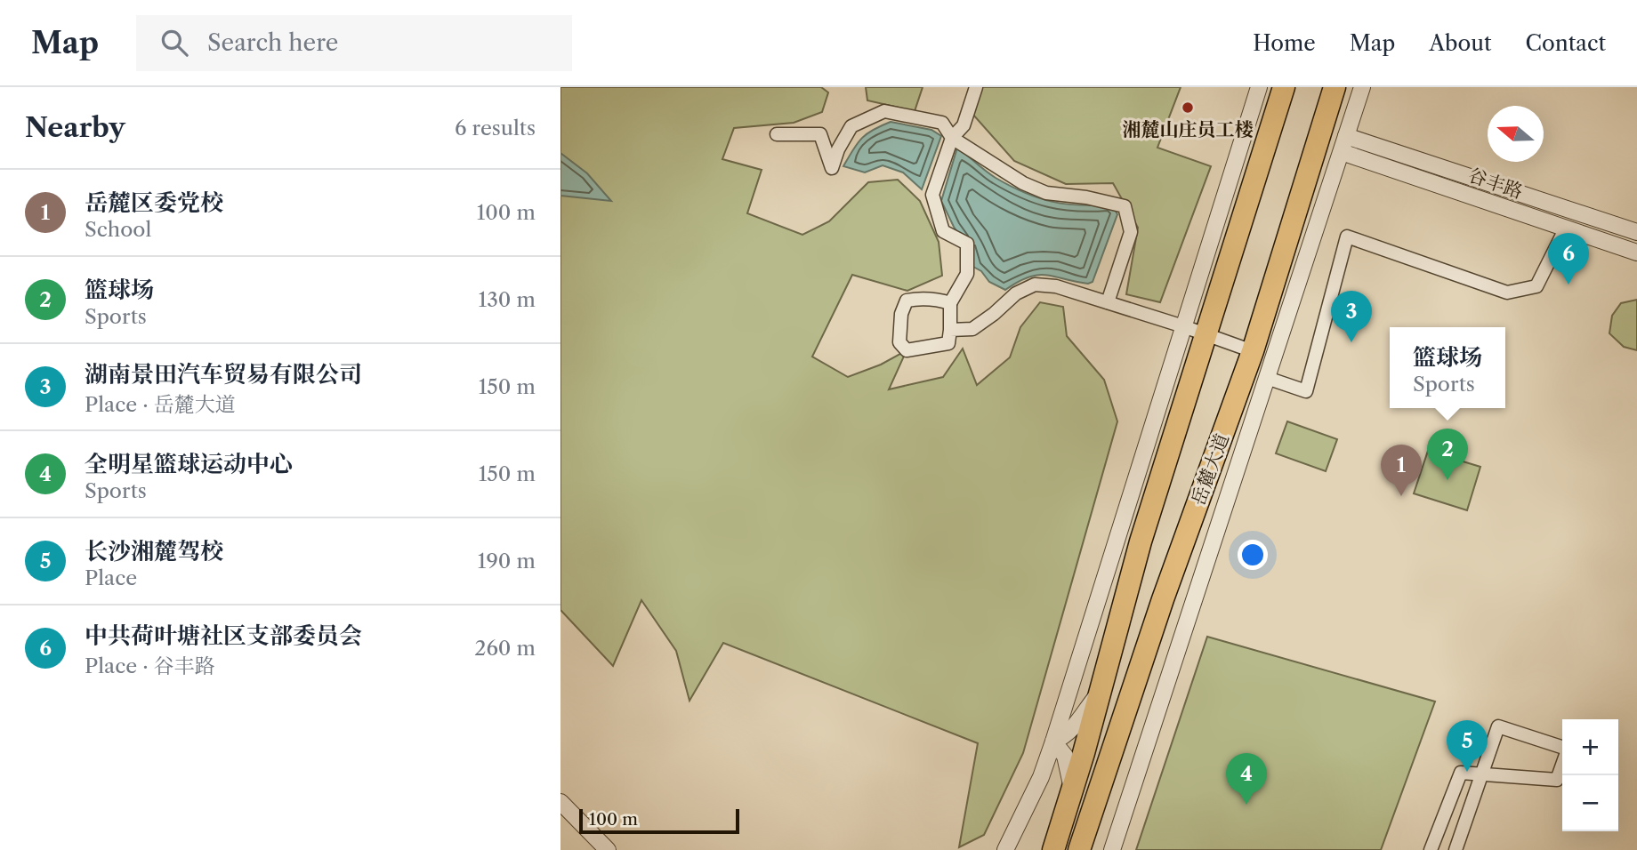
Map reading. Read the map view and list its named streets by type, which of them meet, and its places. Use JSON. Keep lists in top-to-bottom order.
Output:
{
  "streets": {
    "highway": ["岳麓大道"],
    "street": ["谷丰路"]
  },
  "places": ["湘麓山庄员工楼"],
  "scale_bar": "100 m",
  "north": "left",
  "page": {
    "header": "Map",
    "search": "Search here",
    "nav": [
      "Home",
      "Map",
      "About",
      "Contact"
    ],
    "heading": ["Nearby", "6 results"],
    "list": [
      {
        "mark": "1",
        "name": "岳麓区委党校",
        "note": "School",
        "value": "100 m"
      },
      {
        "mark": "2",
        "name": "篮球场",
        "note": "Sports",
        "value": "130 m"
      },
      {
        "mark": "3",
        "name": "湖南景田汽车贸易有限公司",
        "note": "Place · 岳麓大道",
        "value": "150 m"
      },
      {
        "mark": "4",
        "name": "全明星篮球运动中心",
        "note": "Sports",
        "value": "150 m"
      },
      {
        "mark": "5",
        "name": "长沙湘麓驾校",
        "note": "Place",
        "value": "190 m"
      },
      {
        "mark": "6",
        "name": "中共荷叶塘社区支部委员会",
        "note": "Place · 谷丰路",
        "value": "260 m"
      }
    ],
    "pins": [
      "6",
      "3",
      "2",
      "1",
      "5",
      "4"
    ],
    "popup": ["篮球场", "Sports"],
    "map_buttons": ["+", "−"],
    "scale": "100 m"
  }
}
